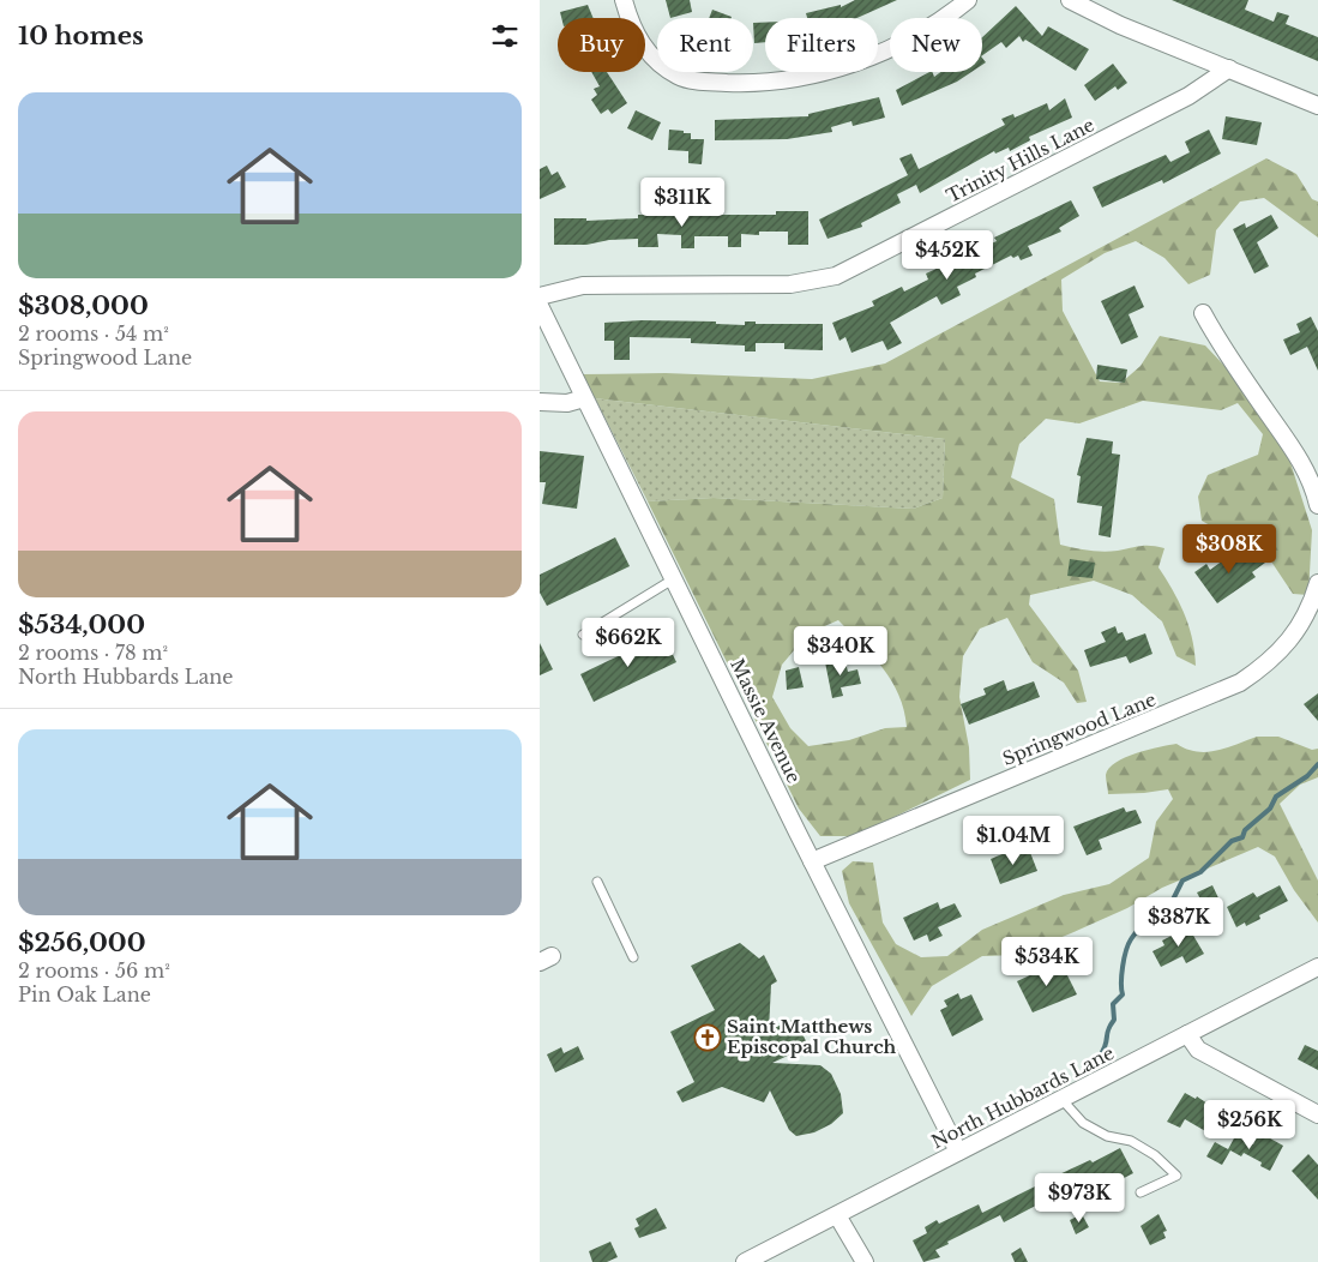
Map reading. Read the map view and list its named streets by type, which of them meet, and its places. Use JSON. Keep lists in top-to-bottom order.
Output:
{
  "streets": {
    "street": [
      "Trinity Hills Lane",
      "Massie Avenue",
      "Springwood Lane",
      "North Hubbards Lane"
    ]
  },
  "crossings": [
    ["Massie Avenue", "Springwood Lane"],
    ["Massie Avenue", "North Hubbards Lane"]
  ],
  "places": {
    "church": ["Saint Matthews Episcopal Church"]
  },
  "page": {
    "heading": "10 homes",
    "chip": [
      "Buy",
      "Rent",
      "Filters",
      "New"
    ],
    "list": [
      {
        "name": "$308,000",
        "note": "2 rooms · 54 m² · Springwood Lane"
      },
      {
        "name": "$534,000",
        "note": "2 rooms · 78 m² · North Hubbards Lane"
      },
      {
        "name": "$256,000",
        "note": "2 rooms · 56 m² · Pin Oak Lane"
      }
    ],
    "price": [
      "$311K",
      "$452K",
      "$308K",
      "$662K",
      "$340K",
      "$1.04M",
      "$387K",
      "$534K",
      "$256K",
      "$973K"
    ]
  }
}
